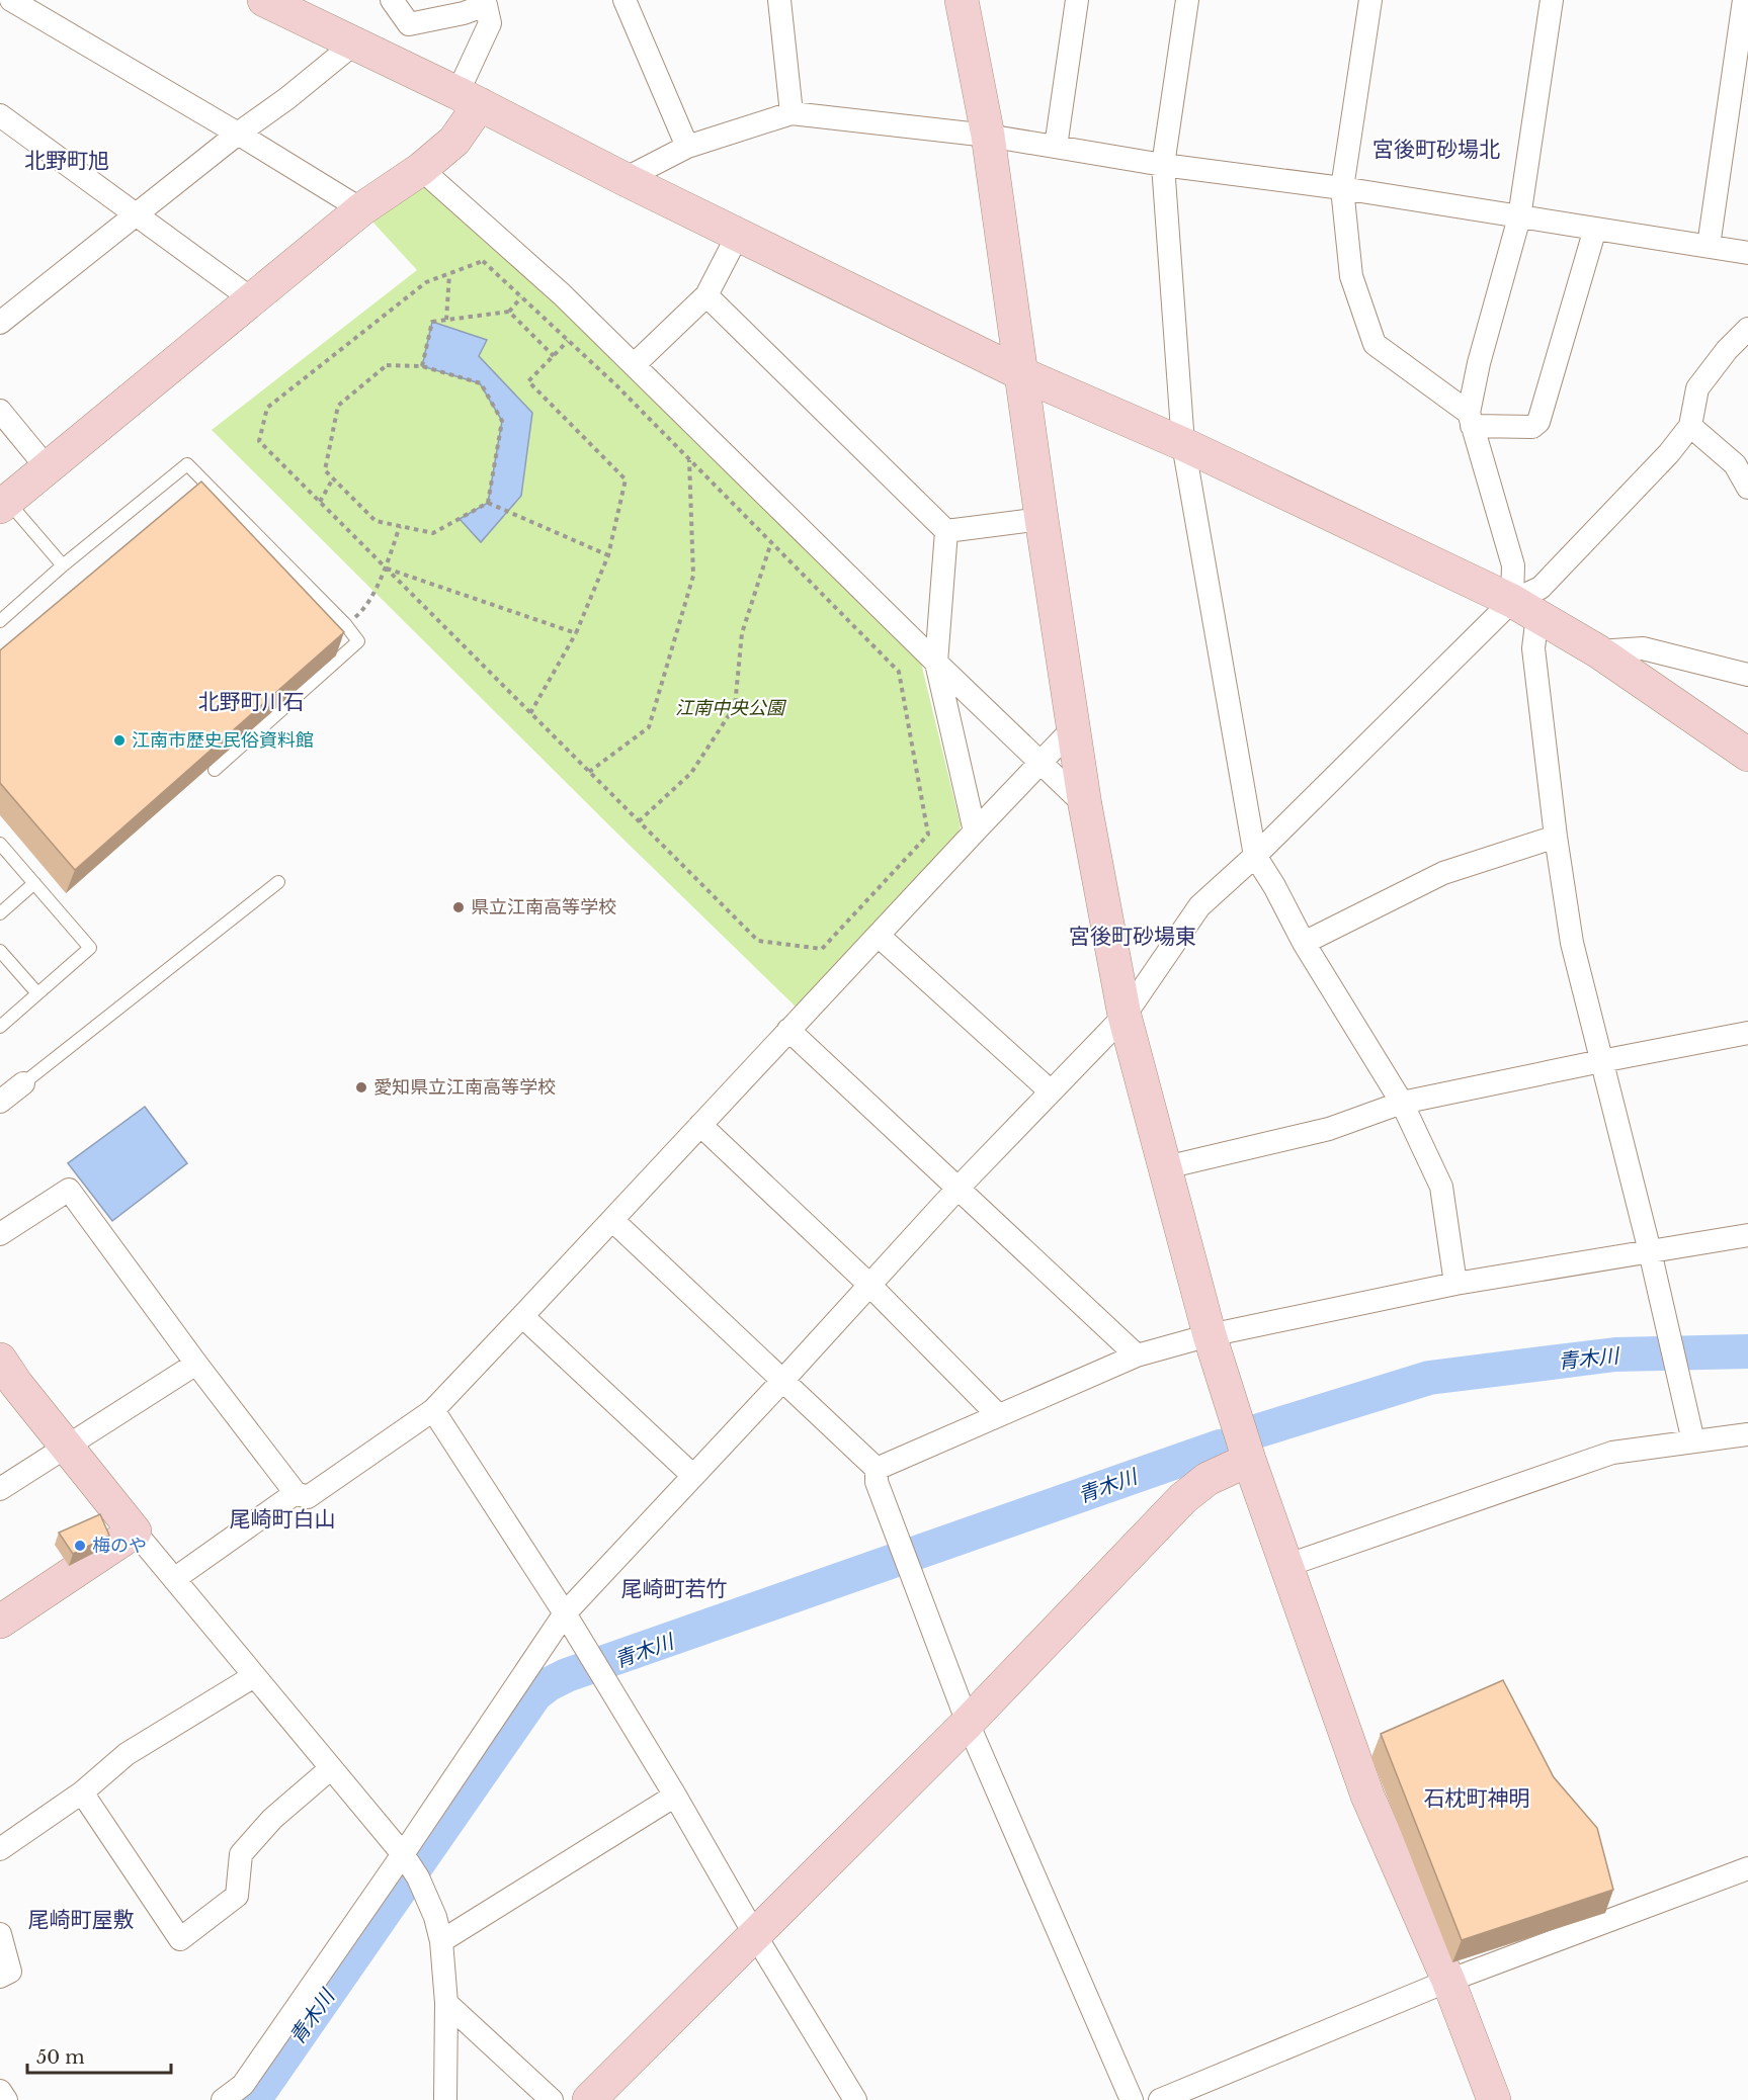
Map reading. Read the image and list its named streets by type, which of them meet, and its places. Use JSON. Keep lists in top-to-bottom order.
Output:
{
  "districts": [
    "宮後町砂場北",
    "北野町旭",
    "北野町川石",
    "宮後町砂場東",
    "尾崎町白山",
    "尾崎町若竹",
    "石枕町神明",
    "尾崎町屋敷"
  ],
  "water": ["青木川"],
  "parks": ["江南中央公園"],
  "places": [
    "江南市歴史民俗資料館",
    "県立江南高等学校",
    "愛知県立江南高等学校",
    "梅のや"
  ],
  "scale_bar": "50 m"
}
